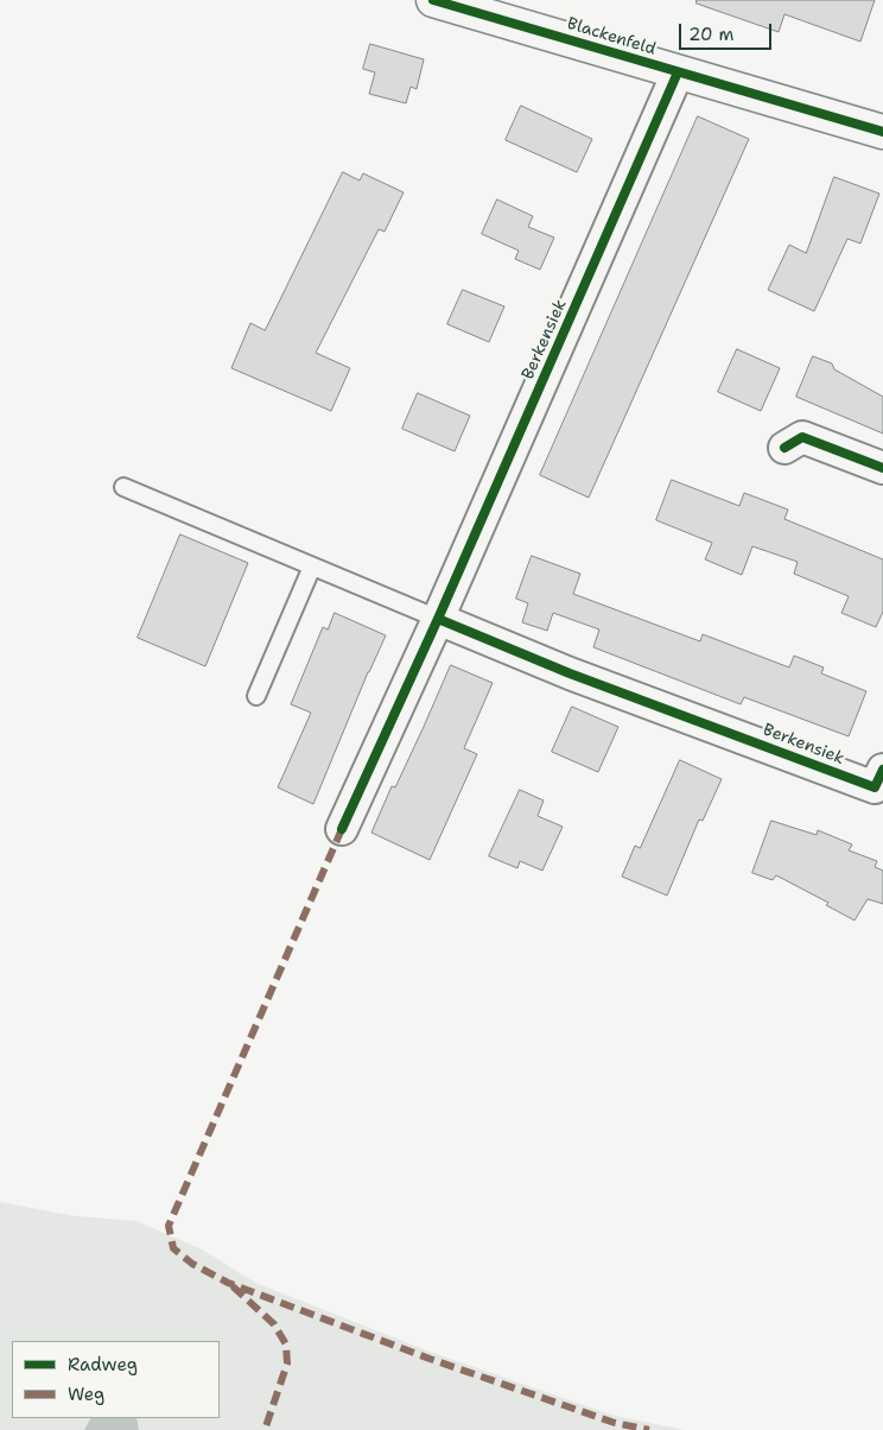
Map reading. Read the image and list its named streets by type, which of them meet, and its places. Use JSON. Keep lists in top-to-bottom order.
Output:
{
  "streets": {
    "street": ["Blackenfeld", "Berkensiek"]
  },
  "crossings": [
    ["Blackenfeld", "Berkensiek"]
  ],
  "legend": ["Radweg", "Weg"],
  "scale_bar": "20 m"
}
